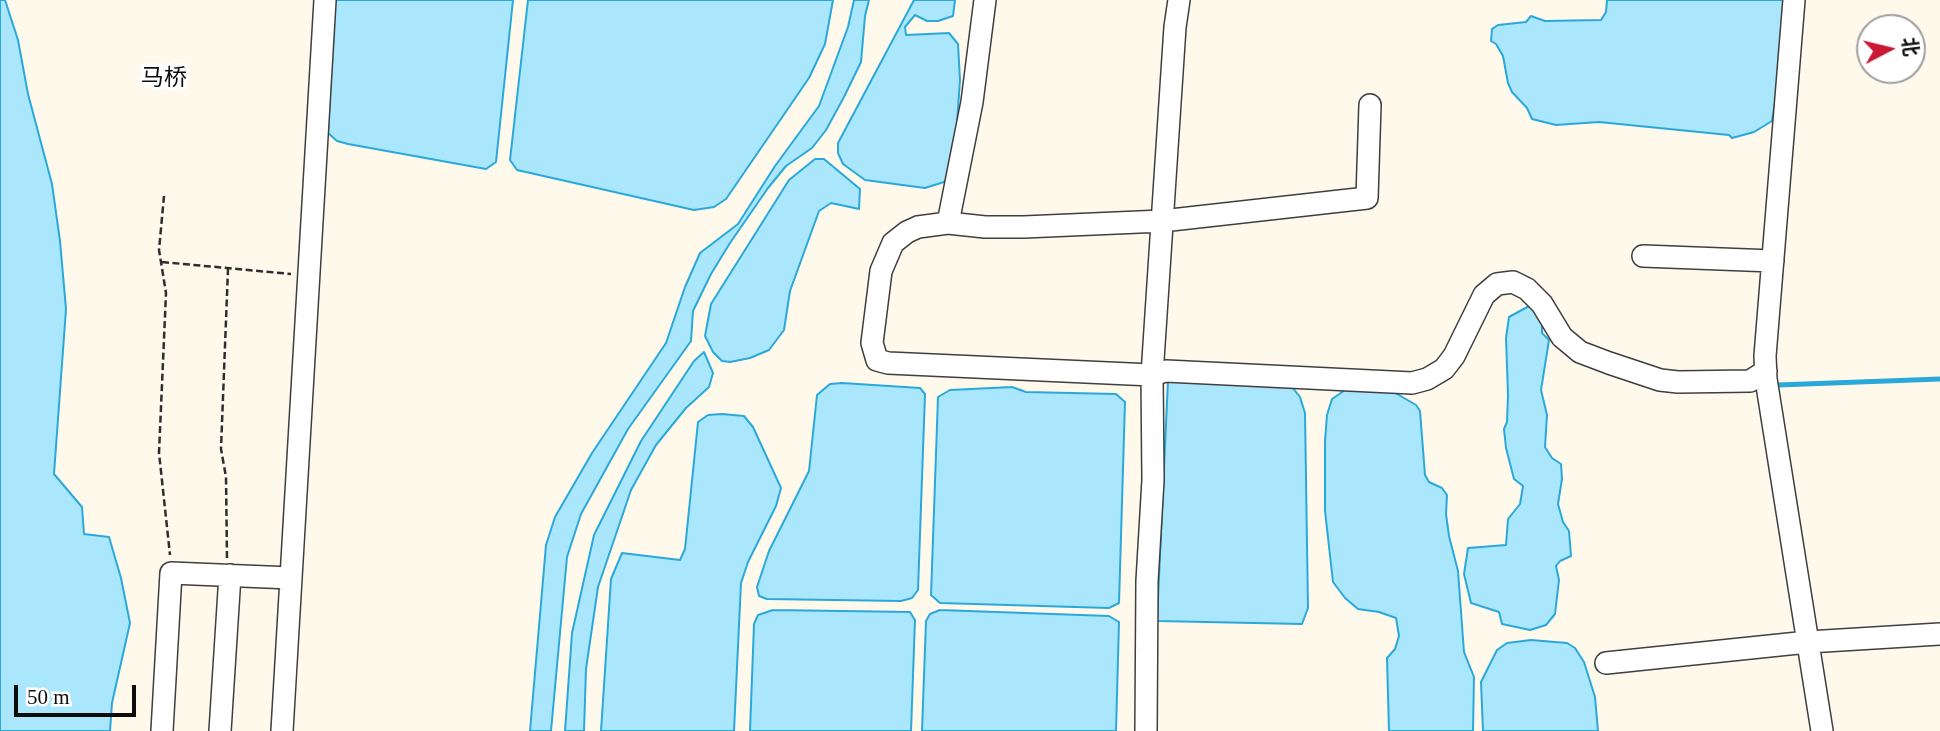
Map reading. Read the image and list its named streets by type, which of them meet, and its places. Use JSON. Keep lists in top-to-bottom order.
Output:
{
  "districts": ["马桥"],
  "scale_bar": "50 m",
  "north": "right"
}
